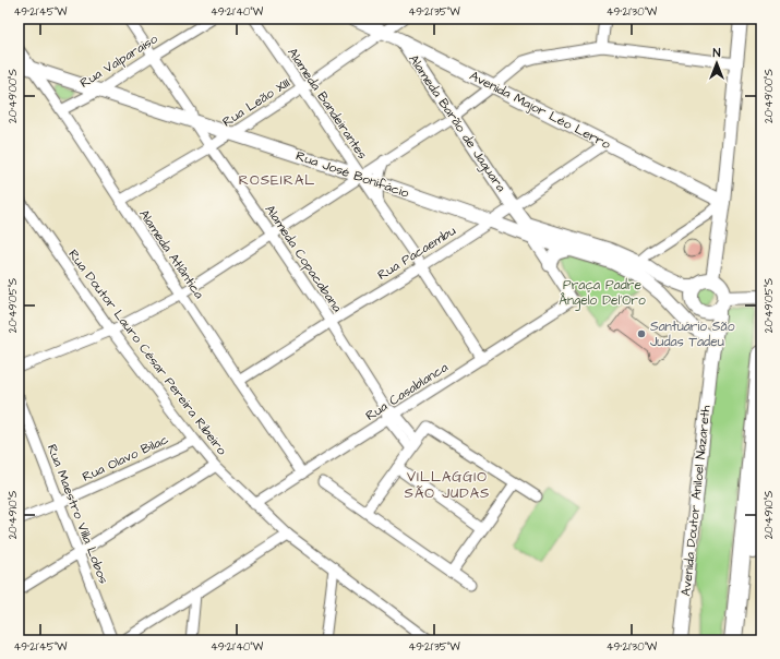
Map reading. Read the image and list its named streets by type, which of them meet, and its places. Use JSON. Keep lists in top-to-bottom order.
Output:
{
  "streets": {
    "street": [
      "Rua Valparaiso",
      "Rua Leão XIII",
      "Alameda Bandeirantes",
      "Avenida Major Léo Lerro",
      "Alameda Barão de Jaguara",
      "Rua José Bonifácio",
      "Rua Pacaembu",
      "Alameda Atlântica",
      "Alameda Copacabana",
      "Rua Doutor Lauro César Pereira Ribeiro",
      "Rua Casablanca",
      "Rua Olavo Bilac",
      "Avenida Doutor Aniloel Nazareth",
      "Rua Maestro Villa Lobos"
    ]
  },
  "crossings": [
    ["Rua Valparaiso", "Rua José Bonifácio"],
    ["Rua Valparaiso", "Alameda Atlântica"],
    ["Rua Valparaiso", "Alameda Copacabana"],
    ["Rua Leão XIII", "Alameda Bandeirantes"],
    ["Rua Leão XIII", "Avenida Major Léo Lerro"],
    ["Rua Leão XIII", "Rua José Bonifácio"],
    ["Rua Leão XIII", "Alameda Atlântica"],
    ["Rua Leão XIII", "Alameda Copacabana"],
    ["Alameda Bandeirantes", "Rua José Bonifácio"],
    ["Alameda Bandeirantes", "Rua Pacaembu"],
    ["Alameda Bandeirantes", "Rua Casablanca"],
    ["Avenida Major Léo Lerro", "Alameda Barão de Jaguara"],
    ["Avenida Major Léo Lerro", "Rua Pacaembu"],
    ["Alameda Barão de Jaguara", "Rua José Bonifácio"],
    ["Alameda Barão de Jaguara", "Rua Pacaembu"],
    ["Rua José Bonifácio", "Rua Pacaembu"],
    ["Rua José Bonifácio", "Alameda Atlântica"],
    ["Rua José Bonifácio", "Alameda Copacabana"],
    ["Rua José Bonifácio", "Avenida Doutor Aniloel Nazareth"],
    ["Rua Pacaembu", "Alameda Atlântica"],
    ["Rua Pacaembu", "Alameda Copacabana"],
    ["Alameda Atlântica", "Rua Casablanca"],
    ["Alameda Copacabana", "Rua Casablanca"],
    ["Rua Doutor Lauro César Pereira Ribeiro", "Rua Casablanca"],
    ["Rua Doutor Lauro César Pereira Ribeiro", "Rua Olavo Bilac"],
    ["Rua Olavo Bilac", "Rua Maestro Villa Lobos"]
  ],
  "districts": ["ROSEIRAL", "VILLAGGIO SÃO JUDAS"],
  "parks": ["Praça Padre Ângelo Del'Oro"],
  "places": ["Santuário São Judas Tadeu"],
  "north": "top",
  "coordinates": [
    "49°21'45\"W",
    "49°21'40\"W",
    "49°21'35\"W",
    "49°21'30\"W",
    "20°49'00\"S",
    "20°49'05\"S",
    "20°49'10\"S"
  ]
}
